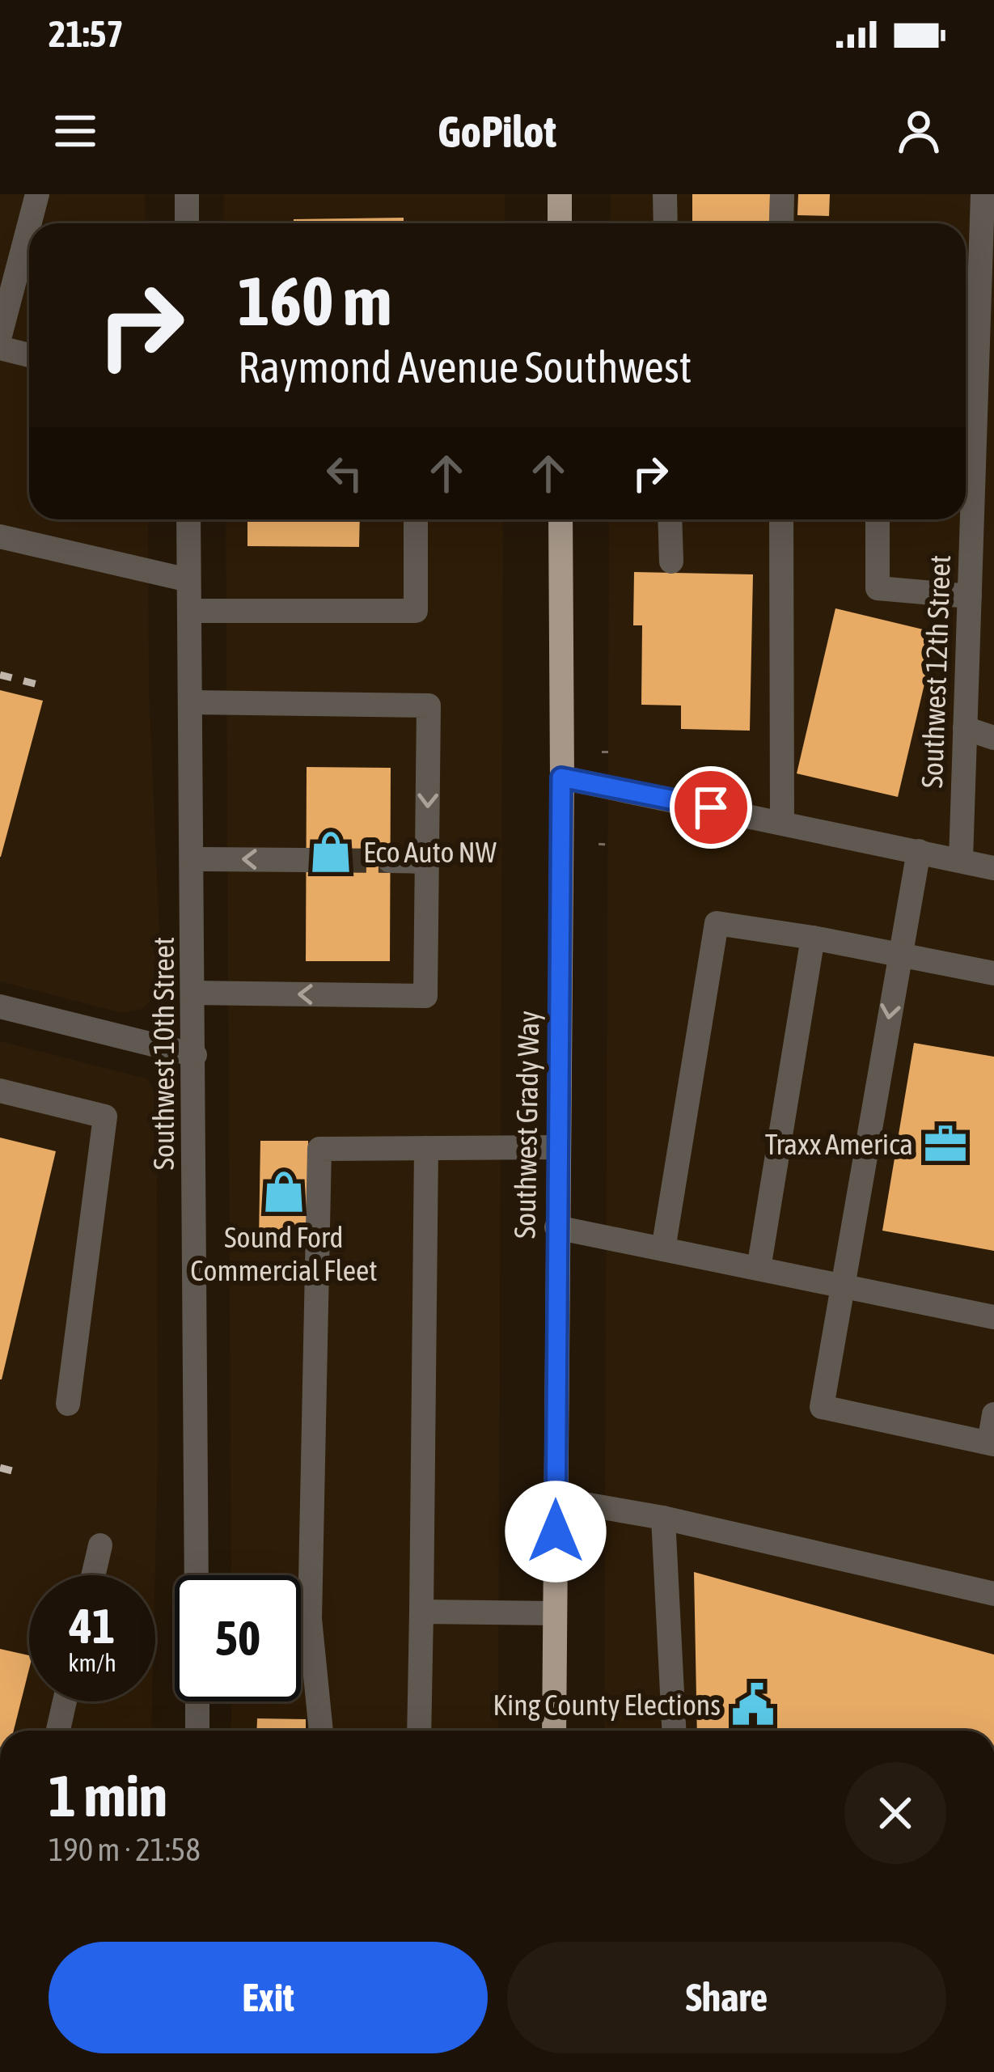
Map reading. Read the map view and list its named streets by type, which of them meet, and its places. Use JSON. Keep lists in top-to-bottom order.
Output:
{
  "streets": {
    "main road": ["Southwest Grady Way"],
    "street": ["Southwest 12th Street", "Southwest 10th Street"]
  },
  "places": {
    "shop": ["Eco Auto NW", "Sound Ford Commercial Fleet"],
    "office": ["Traxx America"],
    "public building": ["King County Elections"]
  },
  "page": {
    "status": "21:57",
    "header": "GoPilot",
    "turn": ["160 m", "Raymond Avenue Southwest"],
    "speed": "41 km/h",
    "limit": "50",
    "heading": ["1 min", "190 m · 21:58"],
    "buttons": ["Exit", "Share"]
  }
}
